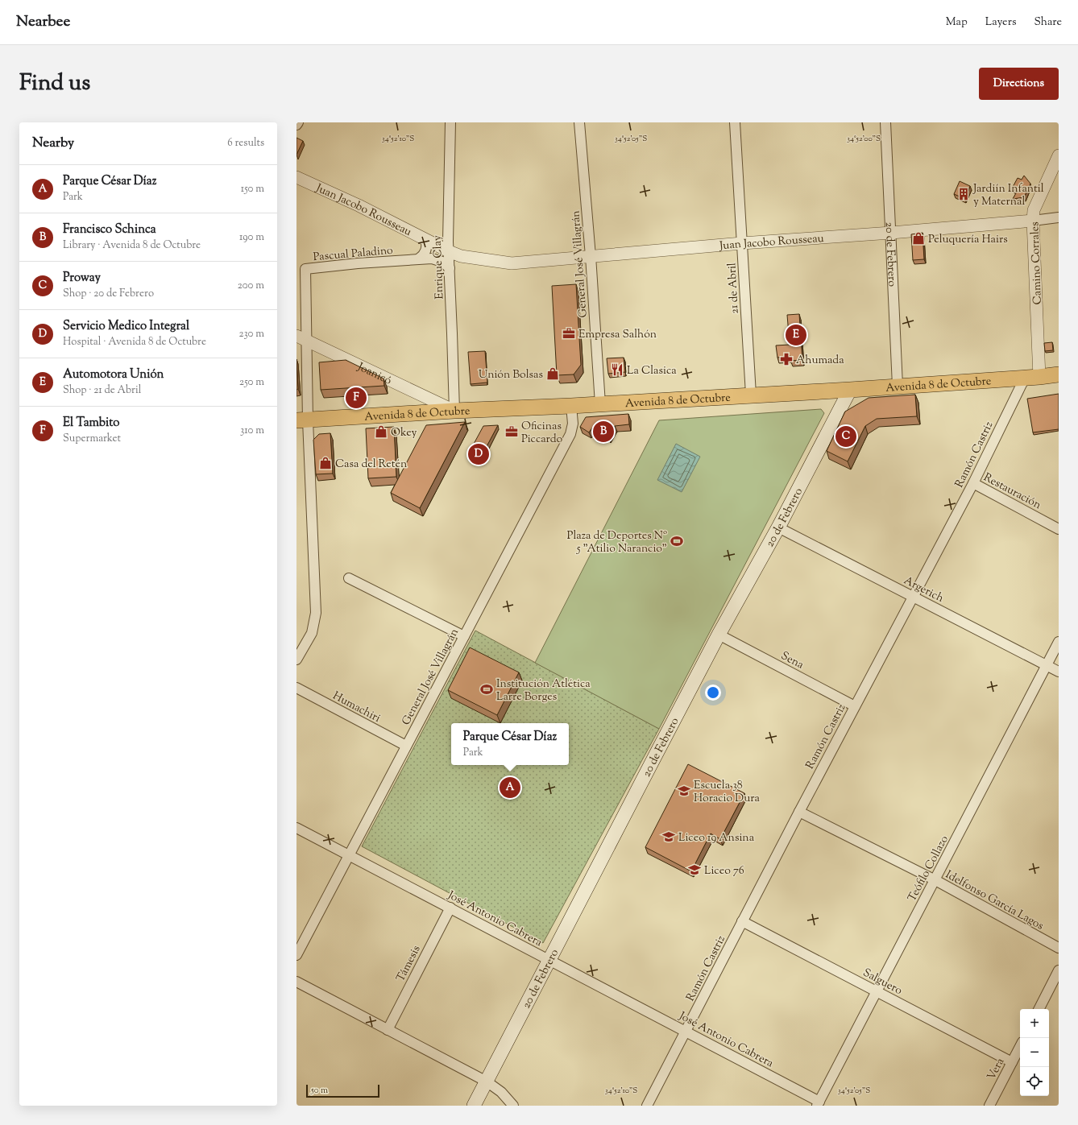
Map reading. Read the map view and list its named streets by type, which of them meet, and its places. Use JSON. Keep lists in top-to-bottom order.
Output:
{
  "streets": {
    "main road": ["20 de Febrero", "Avenida 8 de Octubre"],
    "street": [
      "Juan Jacobo Rousseau",
      "Pascual Paladino",
      "Camino Corrales",
      "General José Villagrán",
      "Enrique Clay",
      "21 de Abril",
      "Joanicó",
      "Ramón Castriz",
      "Restauración",
      "Argerich",
      "Sena",
      "Humachiri",
      "Teófilo Collazo",
      "Idelfonso García Lagos",
      "José Antonio Cabrera",
      "Támesis",
      "Salguero",
      "Vera"
    ]
  },
  "crossings": [
    ["Juan Jacobo Rousseau", "20 de Febrero"],
    ["Juan Jacobo Rousseau", "Camino Corrales"],
    ["Juan Jacobo Rousseau", "General José Villagrán"],
    ["Juan Jacobo Rousseau", "Enrique Clay"],
    ["Juan Jacobo Rousseau", "21 de Abril"],
    ["Pascual Paladino", "Enrique Clay"],
    ["Pascual Paladino", "Joanicó"],
    ["Pascual Paladino", "Avenida 8 de Octubre"],
    ["20 de Febrero", "Avenida 8 de Octubre"],
    ["20 de Febrero", "Argerich"],
    ["20 de Febrero", "Sena"],
    ["20 de Febrero", "José Antonio Cabrera"],
    ["Camino Corrales", "Avenida 8 de Octubre"],
    ["Camino Corrales", "Ramón Castriz"],
    ["General José Villagrán", "Avenida 8 de Octubre"],
    ["General José Villagrán", "Humachiri"],
    ["General José Villagrán", "José Antonio Cabrera"],
    ["Enrique Clay", "Joanicó"],
    ["Enrique Clay", "Avenida 8 de Octubre"],
    ["21 de Abril", "Avenida 8 de Octubre"],
    ["Joanicó", "Avenida 8 de Octubre"],
    ["Avenida 8 de Octubre", "Ramón Castriz"],
    ["Ramón Castriz", "Restauración"],
    ["Ramón Castriz", "Argerich"],
    ["Ramón Castriz", "Sena"],
    ["Ramón Castriz", "Idelfonso García Lagos"],
    ["Ramón Castriz", "José Antonio Cabrera"],
    ["Ramón Castriz", "Salguero"],
    ["Argerich", "Teófilo Collazo"],
    ["Teófilo Collazo", "Idelfonso García Lagos"],
    ["Teófilo Collazo", "José Antonio Cabrera"],
    ["Teófilo Collazo", "Salguero"],
    ["José Antonio Cabrera", "Támesis"],
    ["Salguero", "Vera"]
  ],
  "places": {
    "building": ["Jardiín Infantil y Maternal"],
    "shop": [
      "Peluquería Hairs",
      "Unión Bolsas",
      "Okey",
      "Casa del Retén"
    ],
    "office": ["Empresa Salhón", "Oficinas Piccardo"],
    "pharmacy": ["Ahumada"],
    "restaurant": ["La Clasica"],
    "sports": ["Plaza de Deportes Nº 5 \"Atilio Narancio\"", "Institución Atlética Larre Borges"],
    "school or university": ["Escuela 38 Horacio Dura", "Liceo 19 Ansina", "Liceo 76"]
  },
  "scale_bar": "50 m",
  "page": {
    "header": "Nearbee",
    "nav": ["Map", "Layers", "Share"],
    "title": "Find us",
    "buttons": "Directions",
    "heading": ["Nearby", "6 results"],
    "list": [
      {
        "mark": "A",
        "name": "Parque César Díaz",
        "note": "Park",
        "value": "150 m"
      },
      {
        "mark": "B",
        "name": "Francisco Schinca",
        "note": "Library · Avenida 8 de Octubre",
        "value": "190 m"
      },
      {
        "mark": "C",
        "name": "Proway",
        "note": "Shop · 20 de Febrero",
        "value": "200 m"
      },
      {
        "mark": "D",
        "name": "Servicio Medico Integral",
        "note": "Hospital · Avenida 8 de Octubre",
        "value": "230 m"
      },
      {
        "mark": "E",
        "name": "Automotora Unión",
        "note": "Shop · 21 de Abril",
        "value": "250 m"
      },
      {
        "mark": "F",
        "name": "El Tambito",
        "note": "Supermarket",
        "value": "310 m"
      }
    ],
    "pins": [
      "E",
      "F",
      "B",
      "C",
      "D",
      "A"
    ],
    "popup": ["Parque César Díaz", "Park"],
    "map_buttons": ["+", "−"],
    "scale": "50 m"
  },
  "coordinates": ["34°52'10\"S", "34°52'05\"S", "34°52'00\"S"]
}
